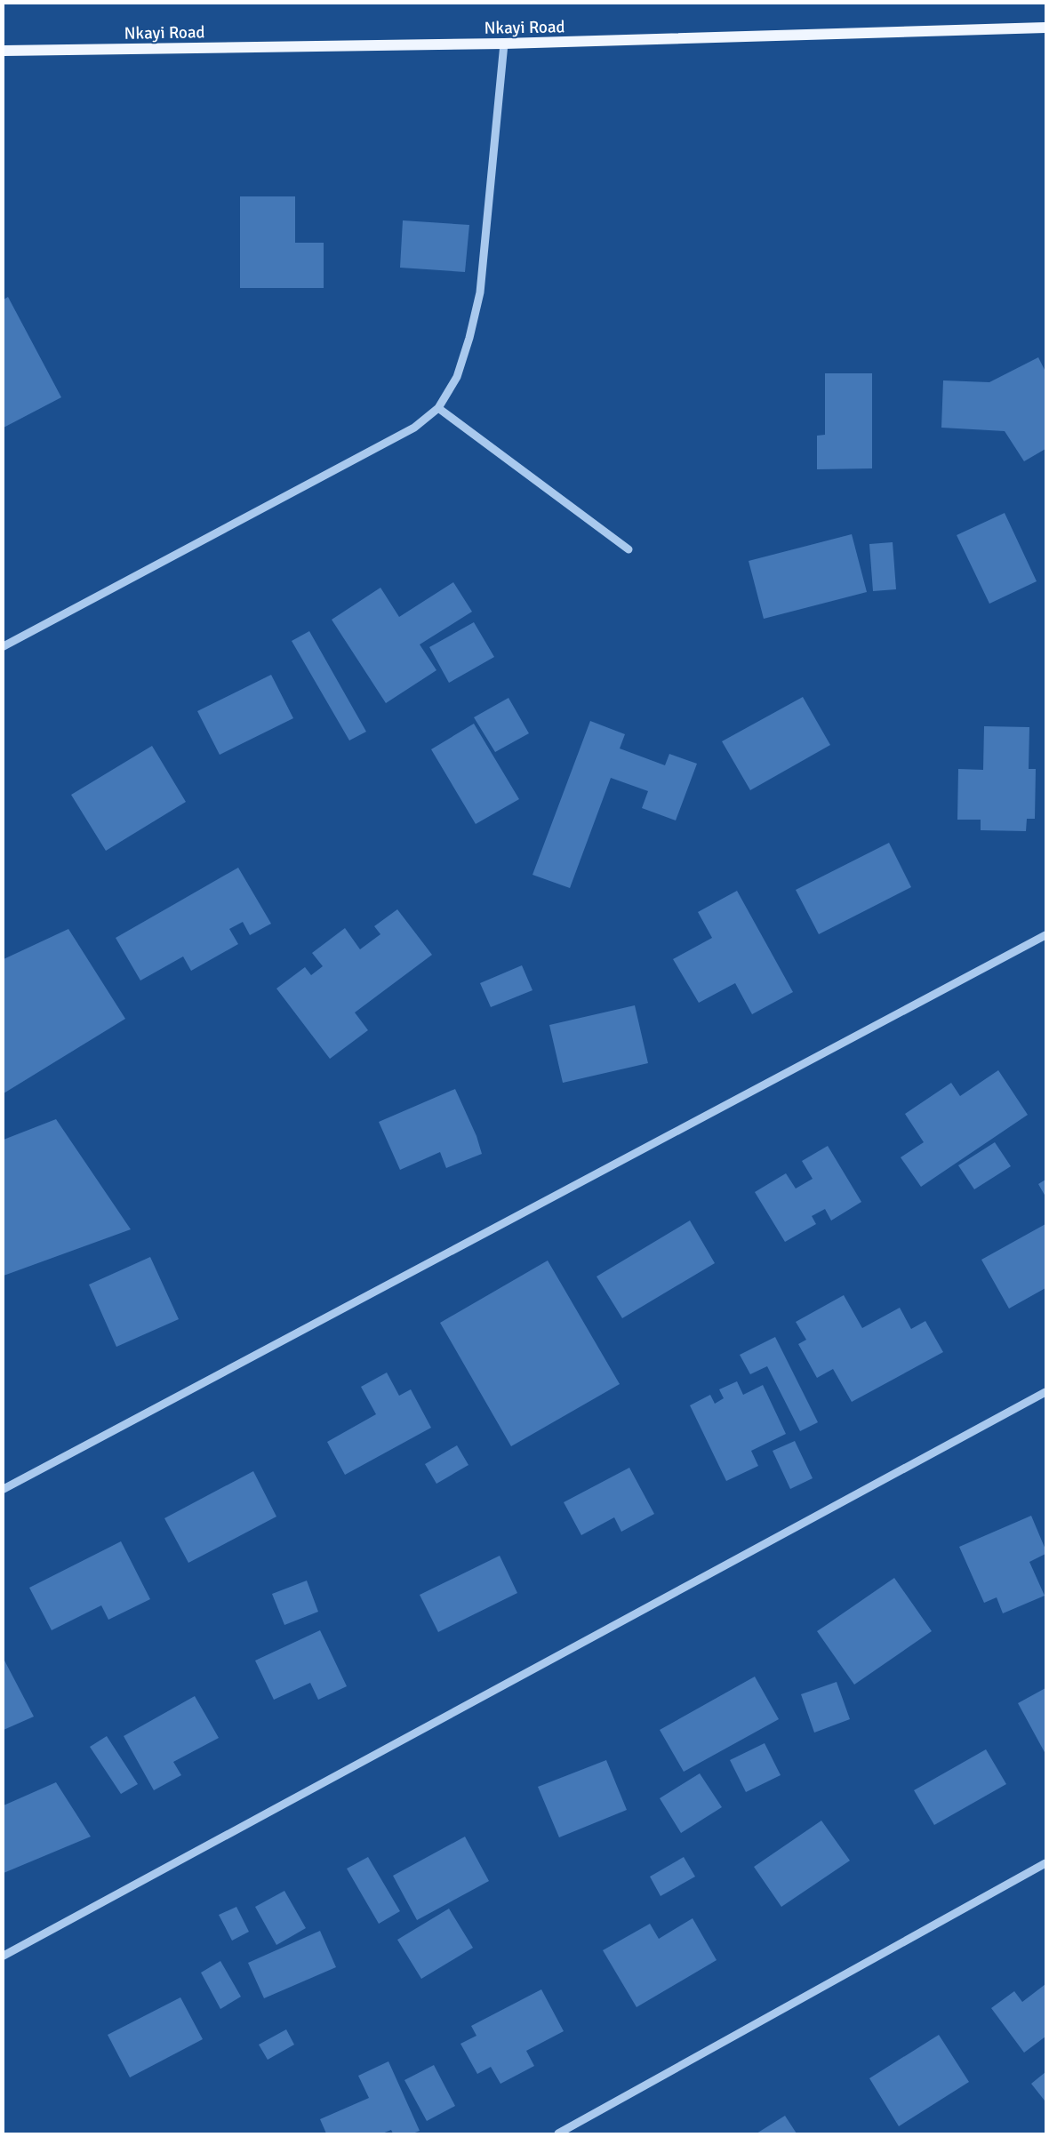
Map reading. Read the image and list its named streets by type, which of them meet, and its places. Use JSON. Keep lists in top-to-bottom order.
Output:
{
  "streets": {
    "main road": ["Nkayi Road"]
  }
}
